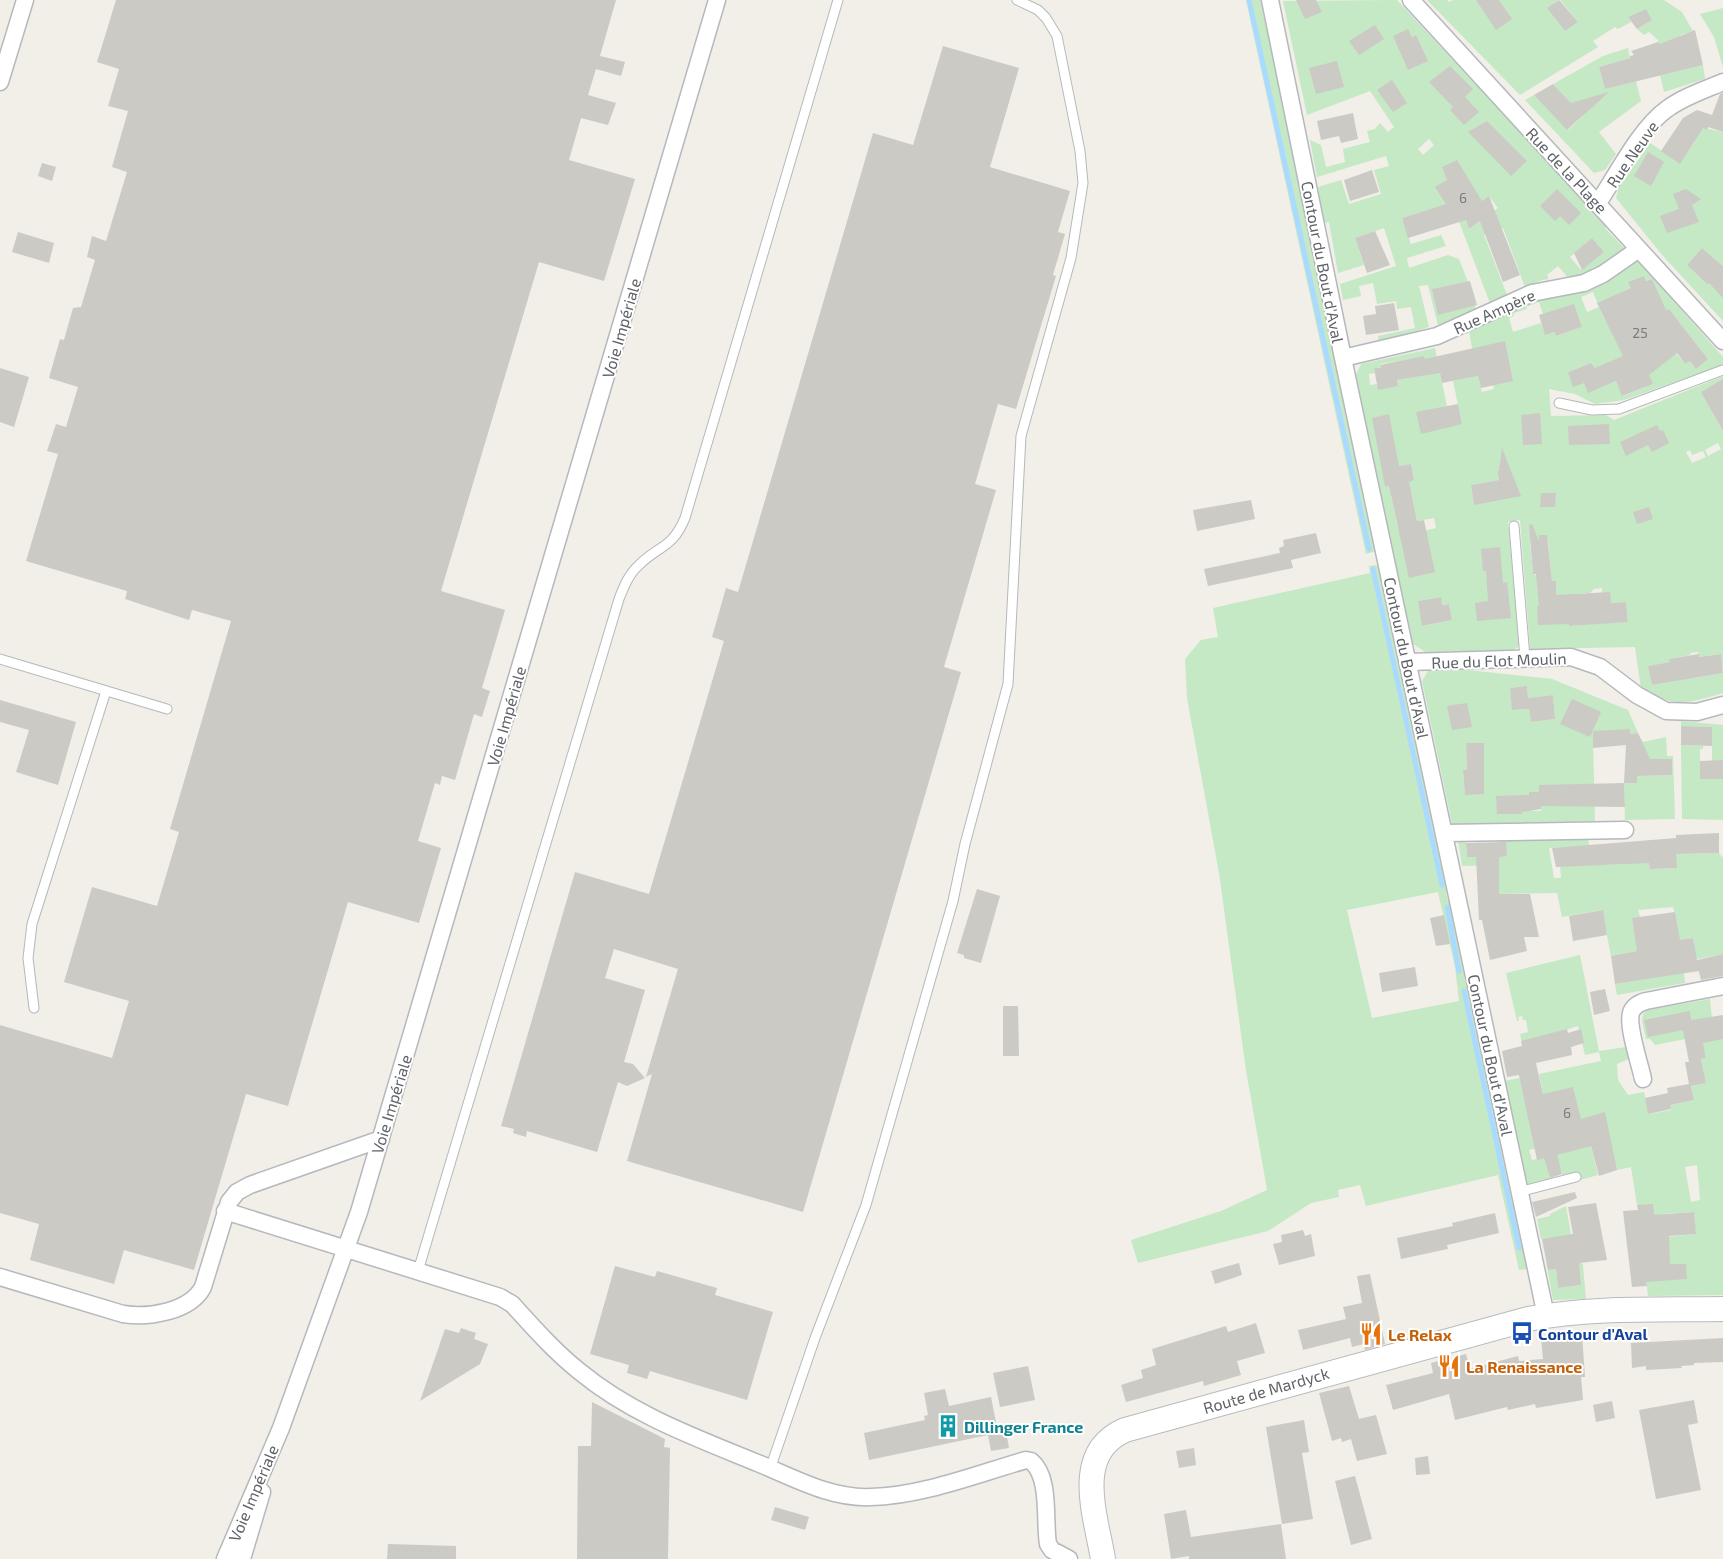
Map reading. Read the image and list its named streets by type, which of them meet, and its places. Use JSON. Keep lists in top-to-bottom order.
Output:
{
  "streets": {
    "main road": ["Route de Mardyck"],
    "street": [
      "Rue Neuve",
      "Rue de la Plage",
      "Contour du Bout d'Aval",
      "Rue Ampère",
      "Voie Impériale",
      "Rue du Flot Moulin"
    ]
  },
  "crossings": [
    ["Rue Neuve", "Rue de la Plage"],
    ["Rue de la Plage", "Rue Ampère"],
    ["Contour du Bout d'Aval", "Rue Ampère"],
    ["Contour du Bout d'Aval", "Rue du Flot Moulin"],
    ["Contour du Bout d'Aval", "Route de Mardyck"]
  ],
  "places": {
    "bus stop": ["Contour d'Aval"],
    "restaurant": ["Le Relax", "La Renaissance"],
    "building": ["Dillinger France"]
  },
  "house_numbers": ["6", "25", "6"]
}
